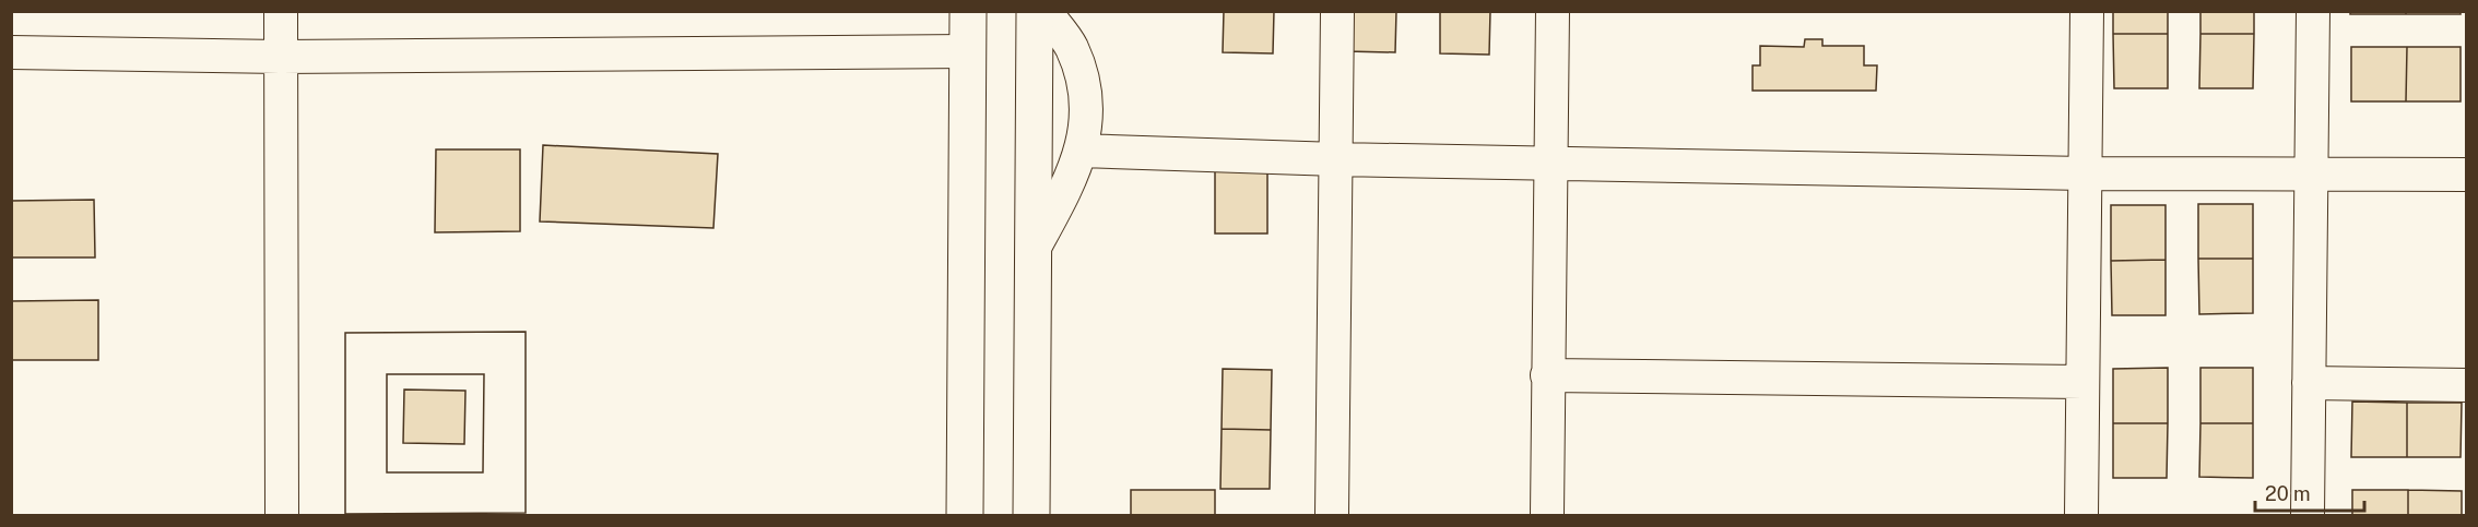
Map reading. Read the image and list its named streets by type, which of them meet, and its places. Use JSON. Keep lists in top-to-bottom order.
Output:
{
  "scale_bar": "20 m"
}
